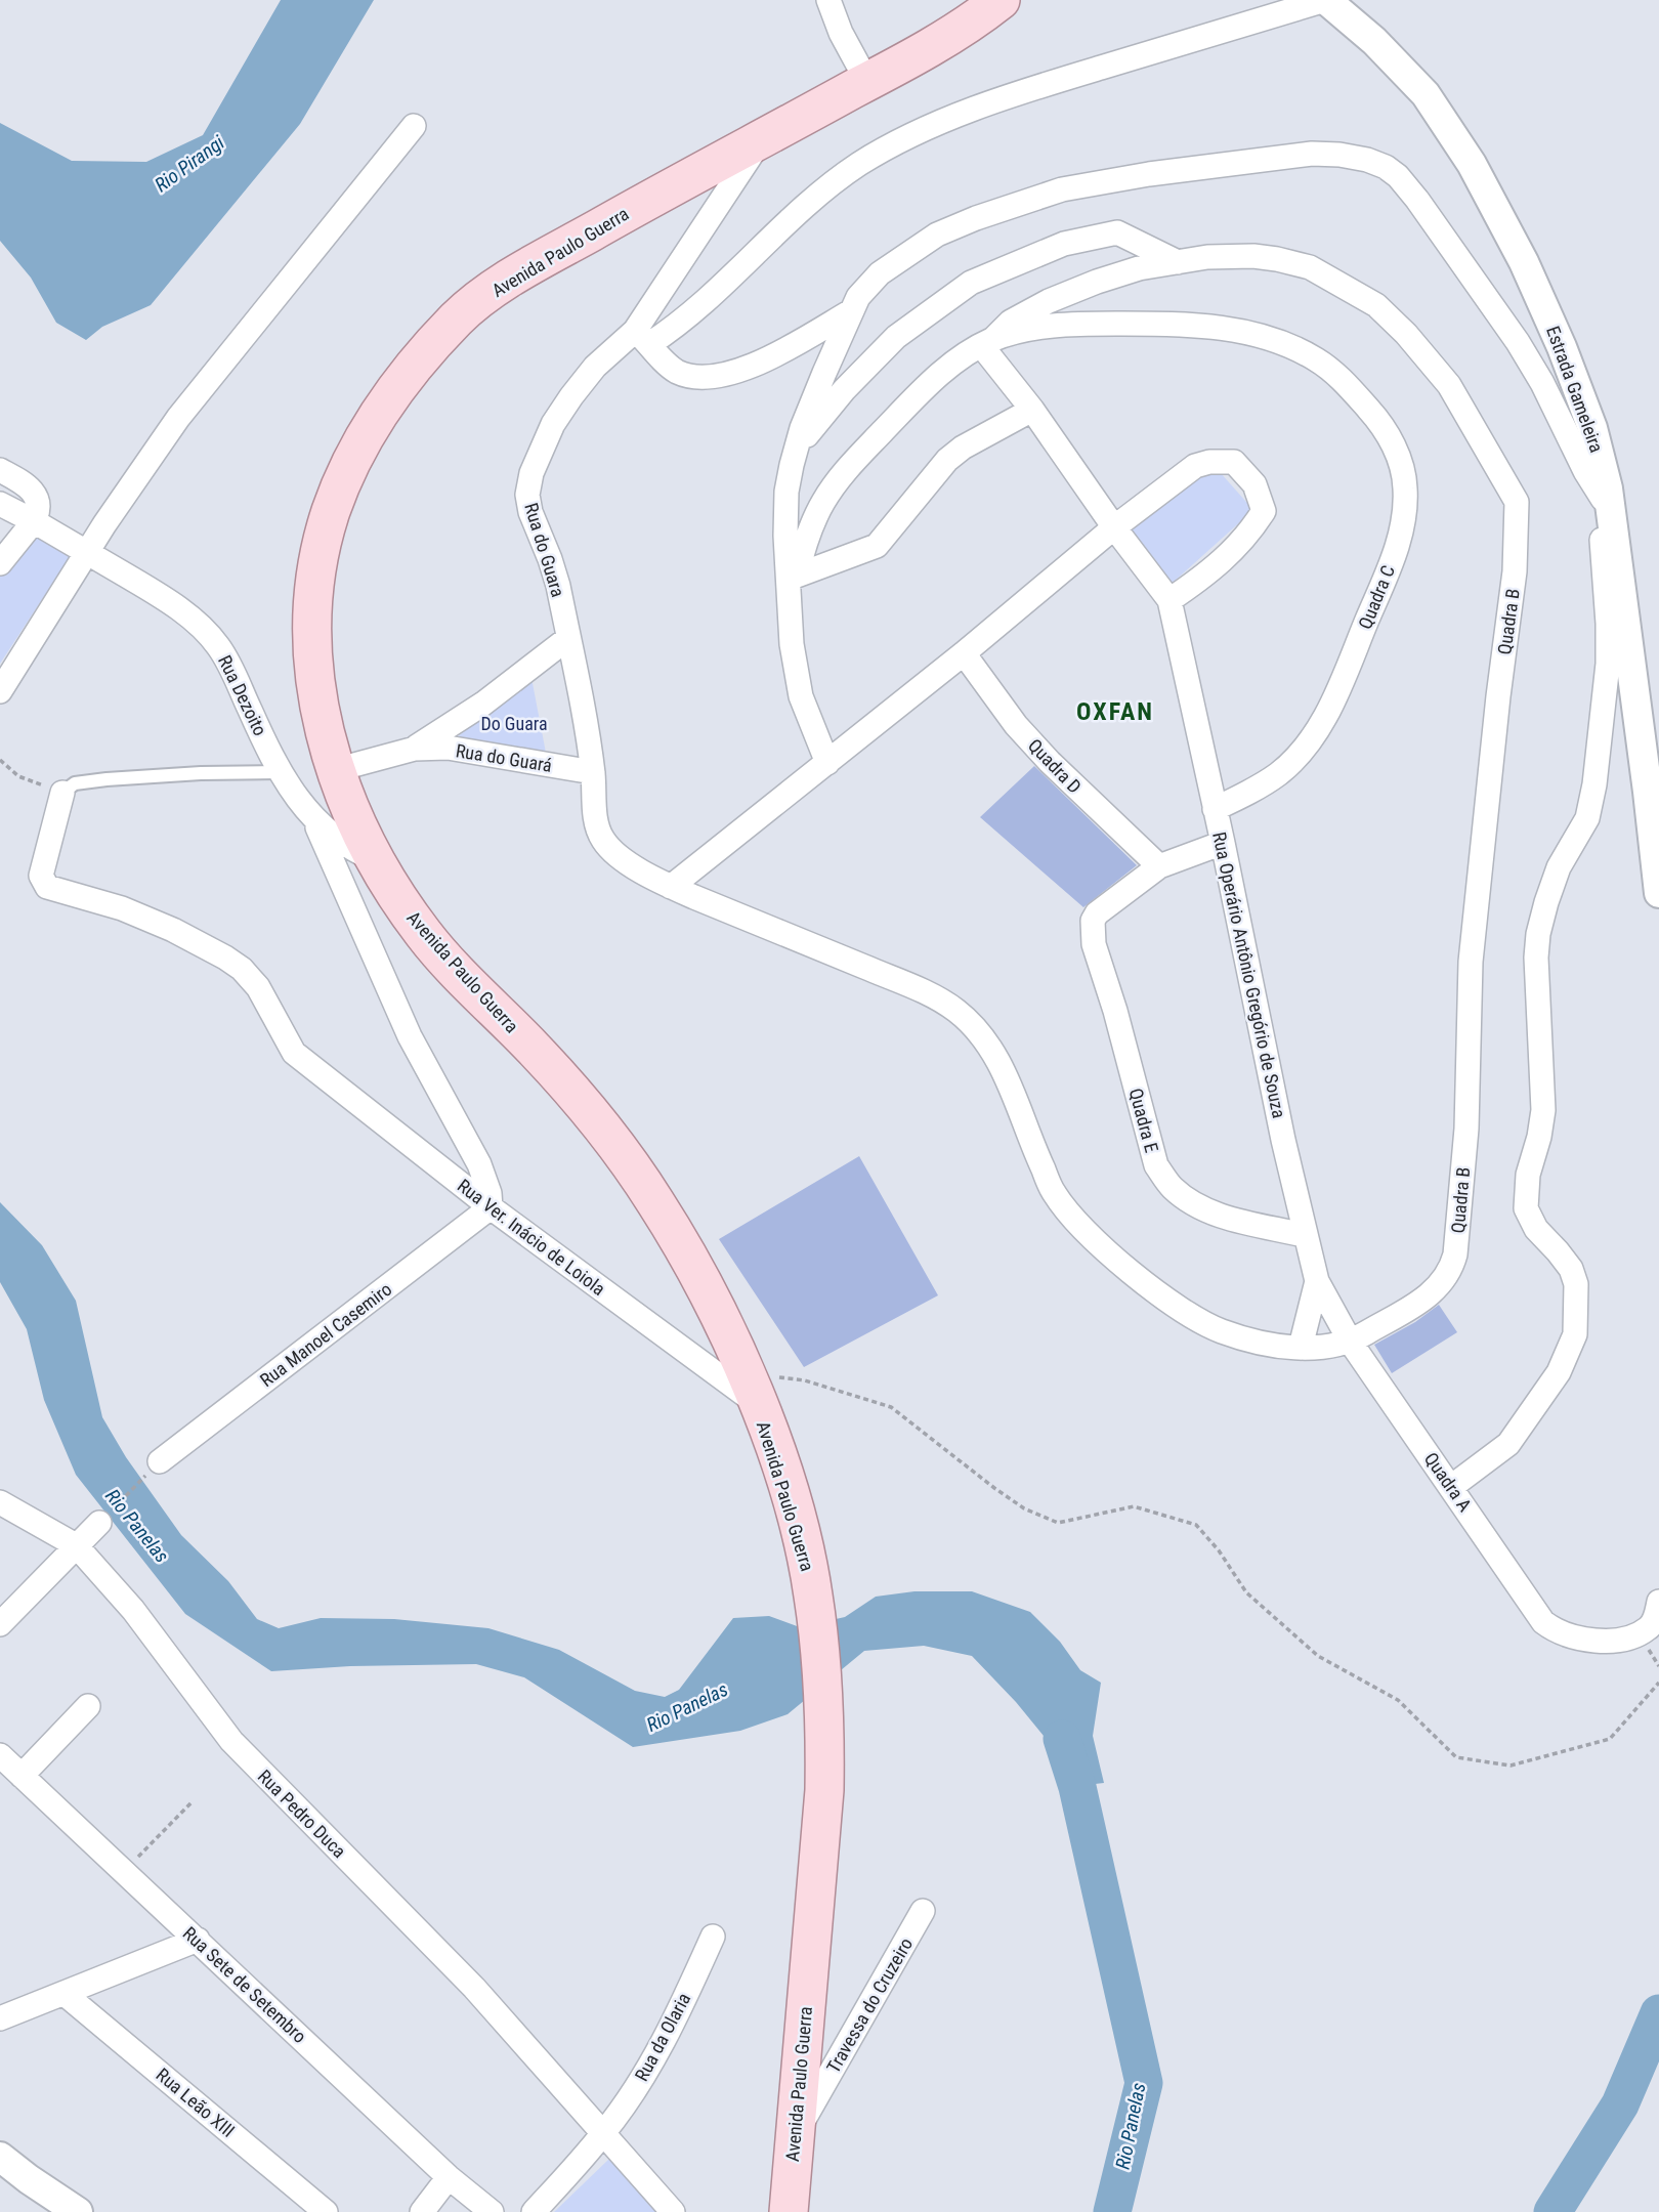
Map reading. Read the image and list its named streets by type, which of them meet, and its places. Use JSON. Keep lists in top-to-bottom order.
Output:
{
  "streets": {
    "main road": ["Avenida Paulo Guerra"],
    "street": [
      "Estrada Gameleira",
      "Rua do Guara",
      "Quadra C",
      "Quadra B",
      "Rua Dezoito",
      "Rua do Guará",
      "Quadra D",
      "Rua Operário Antônio Gregório de Souza",
      "Quadra E",
      "Rua Ver. Inácio de Loiola",
      "Rua Manoel Casemiro",
      "Quadra A",
      "Rua Pedro Duca",
      "Rua Sete de Setembro",
      "Travessa do Cruzeiro",
      "Rua da Olaria",
      "Rua Leão XIII"
    ]
  },
  "crossings": [
    ["Avenida Paulo Guerra", "Rua do Guara"],
    ["Avenida Paulo Guerra", "Rua Dezoito"],
    ["Avenida Paulo Guerra", "Rua do Guará"],
    ["Avenida Paulo Guerra", "Rua Ver. Inácio de Loiola"],
    ["Avenida Paulo Guerra", "Travessa do Cruzeiro"],
    ["Rua do Guara", "Quadra B"],
    ["Rua do Guara", "Rua do Guará"],
    ["Rua do Guara", "Rua Operário Antônio Gregório de Souza"],
    ["Rua do Guara", "Quadra A"],
    ["Quadra C", "Quadra B"],
    ["Quadra C", "Rua Operário Antônio Gregório de Souza"],
    ["Quadra B", "Rua Operário Antônio Gregório de Souza"],
    ["Quadra B", "Quadra A"],
    ["Quadra D", "Quadra E"],
    ["Rua Operário Antônio Gregório de Souza", "Quadra E"],
    ["Rua Operário Antônio Gregório de Souza", "Quadra A"],
    ["Rua Ver. Inácio de Loiola", "Rua Manoel Casemiro"],
    ["Rua Pedro Duca", "Rua da Olaria"]
  ],
  "districts": ["OXFAN"],
  "water": ["Rio Pirangi", "Rio Panelas"],
  "parks": ["Do Guara"]
}
